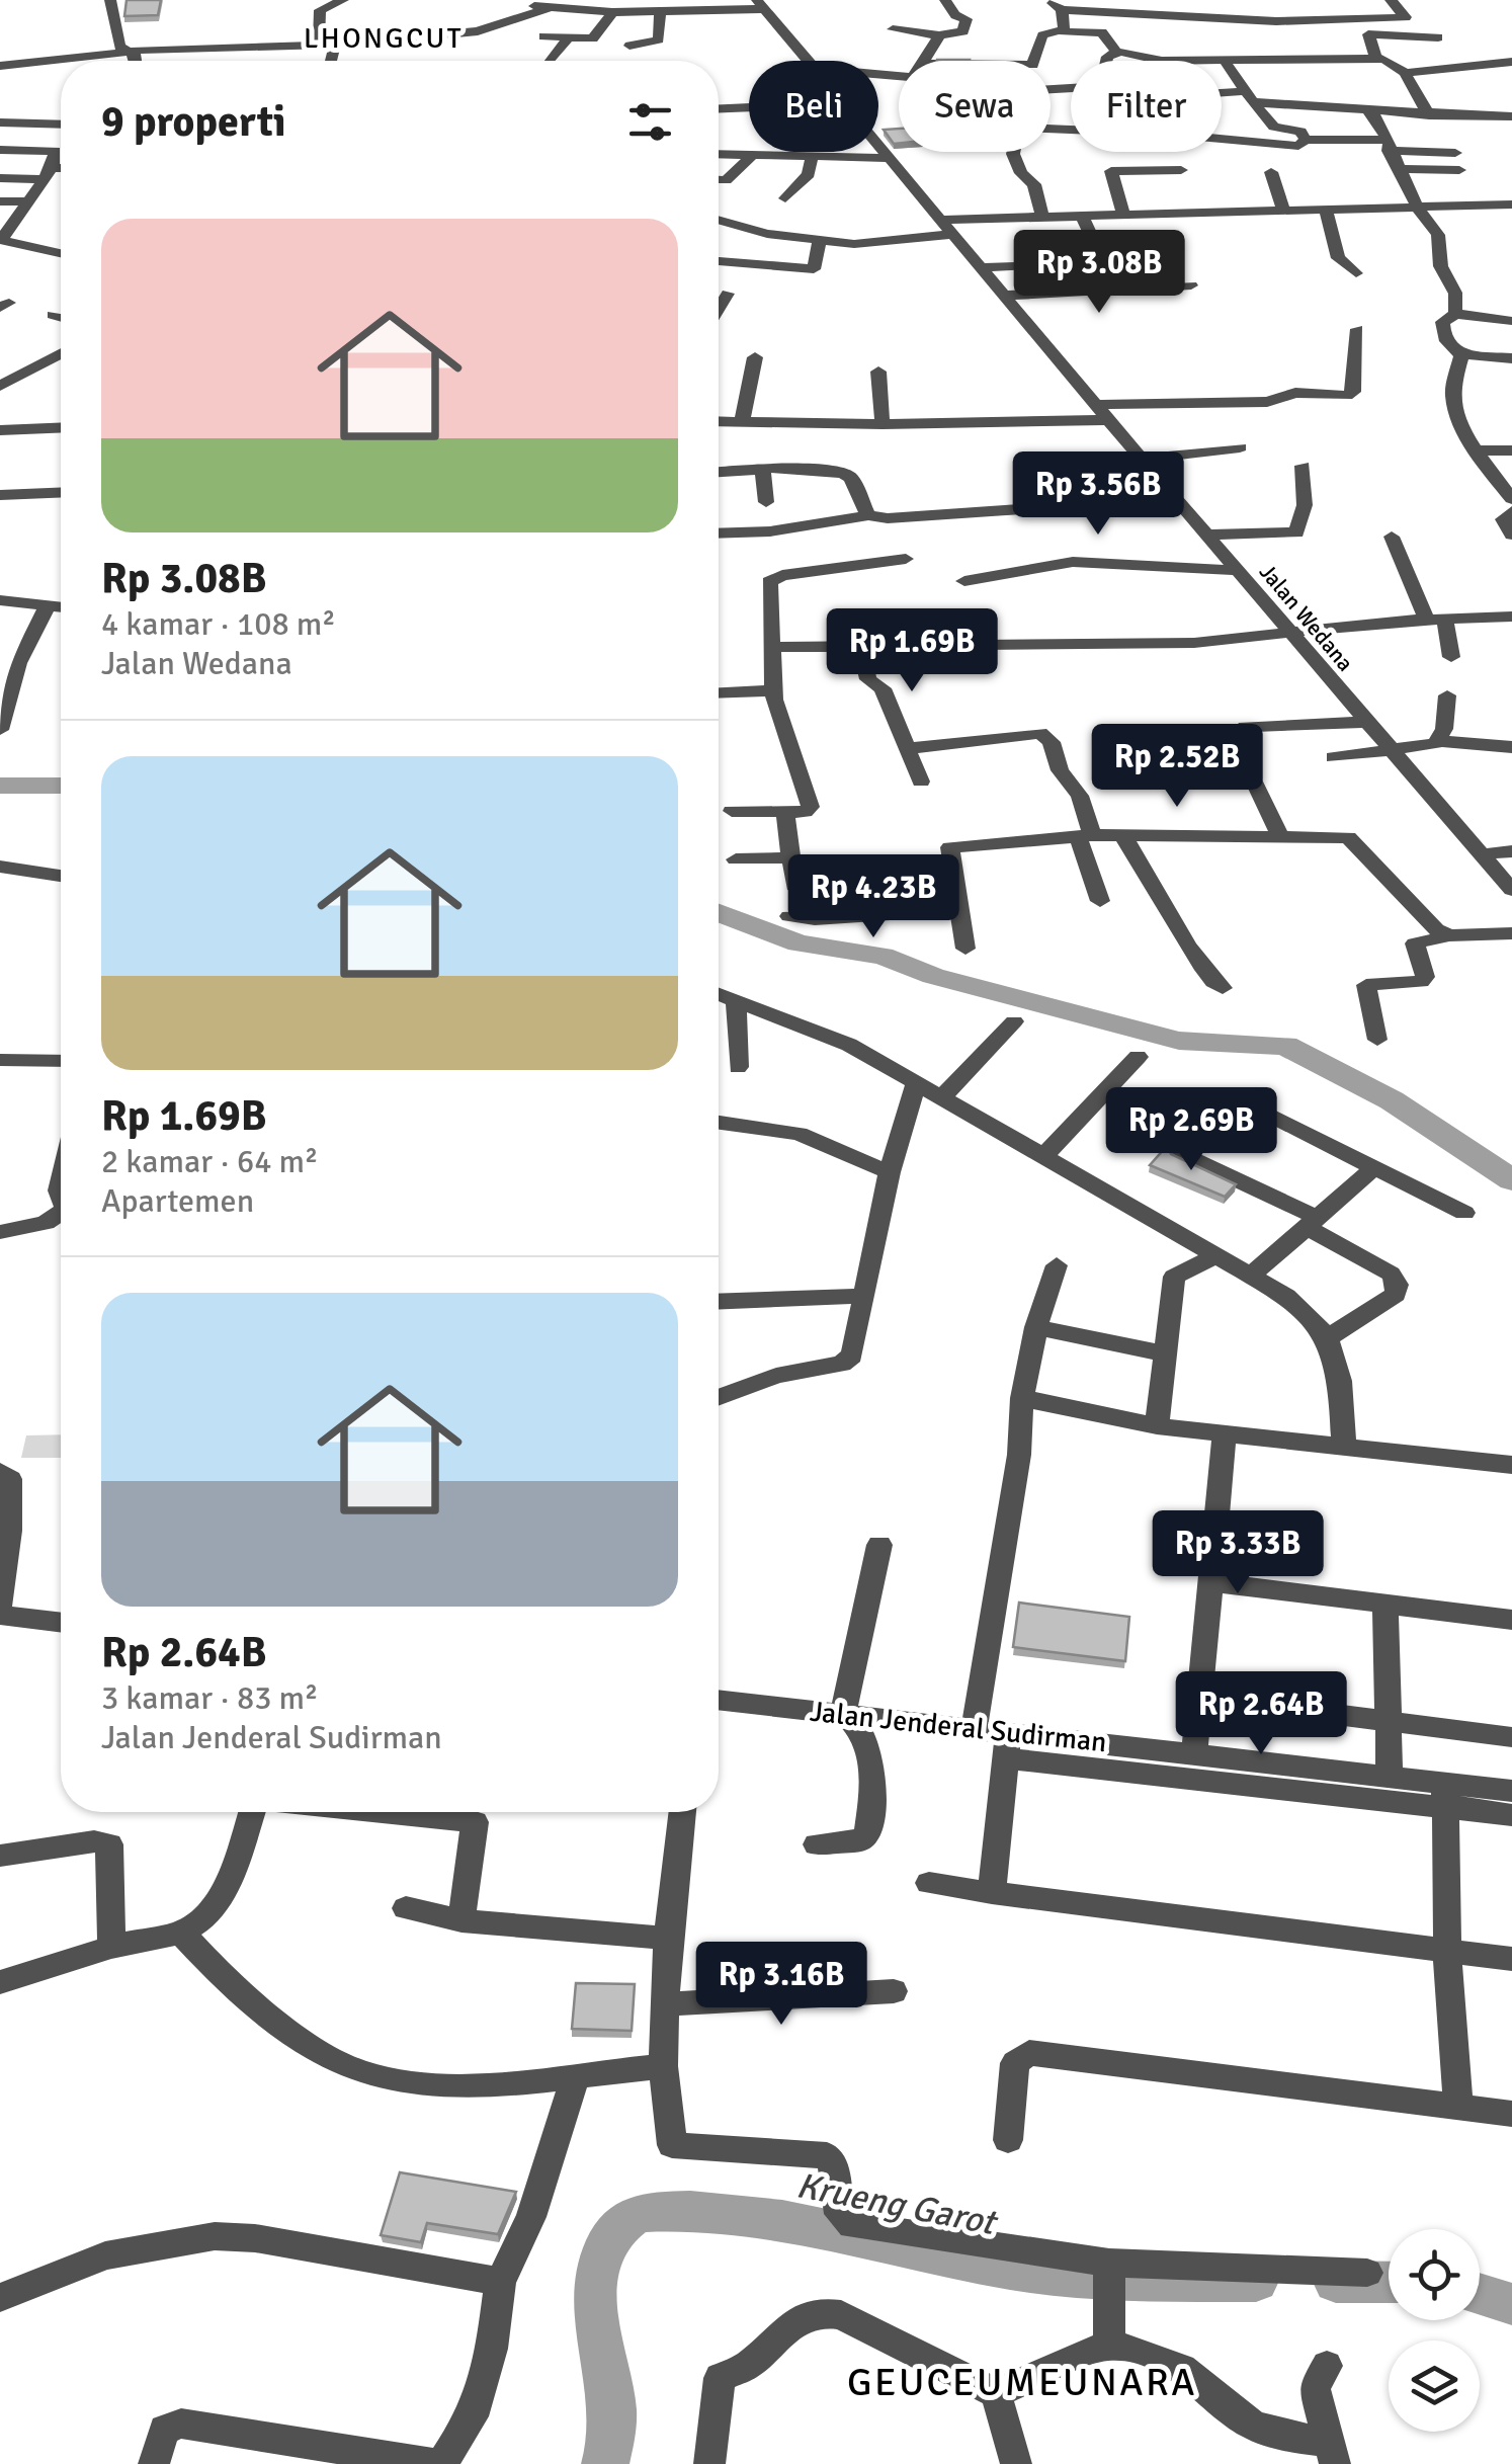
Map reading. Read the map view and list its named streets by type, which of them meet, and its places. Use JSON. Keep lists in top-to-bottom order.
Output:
{
  "streets": {
    "street": ["Jalan Wedana", "Jalan Jenderal Sudirman"]
  },
  "districts": ["LHONGCUT", "GEUCEUMEUNARA"],
  "water": ["Krueng Garot"],
  "page": {
    "chip": ["Beli", "Sewa", "Filter"],
    "heading": "9 properti",
    "list": [
      {
        "name": "Rp 3.08B",
        "note": "4 kamar · 108 m² · Jalan Wedana"
      },
      {
        "name": "Rp 1.69B",
        "note": "2 kamar · 64 m² · Apartemen"
      },
      {
        "name": "Rp 2.64B",
        "note": "3 kamar · 83 m² · Jalan Jenderal Sudirman"
      }
    ],
    "price": [
      "Rp 3.08B",
      "Rp 3.56B",
      "Rp 1.69B",
      "Rp 2.52B",
      "Rp 4.23B",
      "Rp 2.69B",
      "Rp 3.33B",
      "Rp 2.64B",
      "Rp 3.16B"
    ]
  }
}
